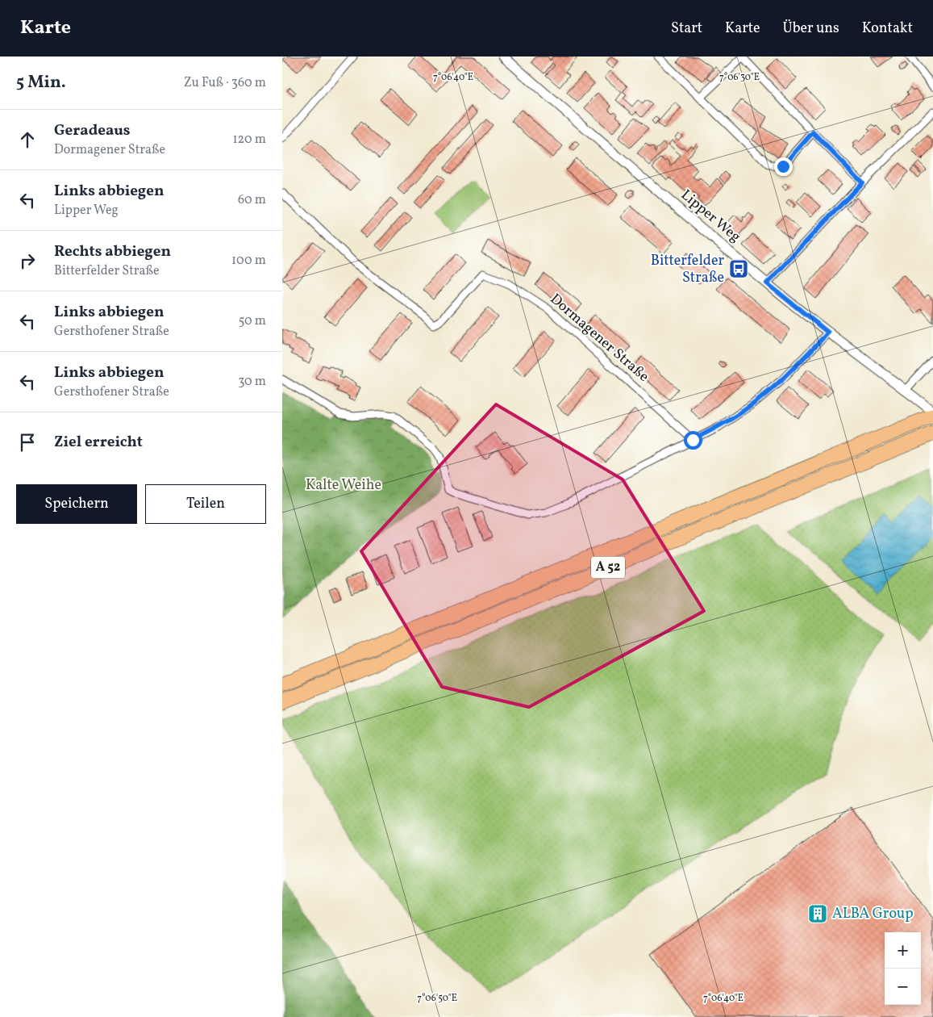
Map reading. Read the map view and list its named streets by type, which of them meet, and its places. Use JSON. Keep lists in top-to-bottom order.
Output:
{
  "streets": {
    "highway": ["A 52"],
    "street": ["Lipper Weg", "Dormagener Straße"]
  },
  "parks": ["Kalte Weihe"],
  "places": {
    "bus stop": ["Bitterfelder Straße"],
    "building": ["ALBA Group"]
  },
  "page": {
    "header": "Karte",
    "nav": [
      "Start",
      "Karte",
      "Über uns",
      "Kontakt"
    ],
    "heading": ["5 Min.", "Zu Fuß · 360 m"],
    "list": [
      ["Geradeaus", "Dormagener Straße", "120 m"],
      ["Links abbiegen", "Lipper Weg", "60 m"],
      ["Rechts abbiegen", "Bitterfelder Straße", "100 m"],
      ["Links abbiegen", "Gersthofener Straße", "50 m"],
      ["Links abbiegen", "Gersthofener Straße", "30 m"],
      "Ziel erreicht"
    ],
    "buttons": ["Speichern", "Teilen"],
    "map_buttons": ["+", "−"]
  },
  "coordinates": ["7°06'40\"E", "7°06'30\"E", "7°06'50\"E"]
}
